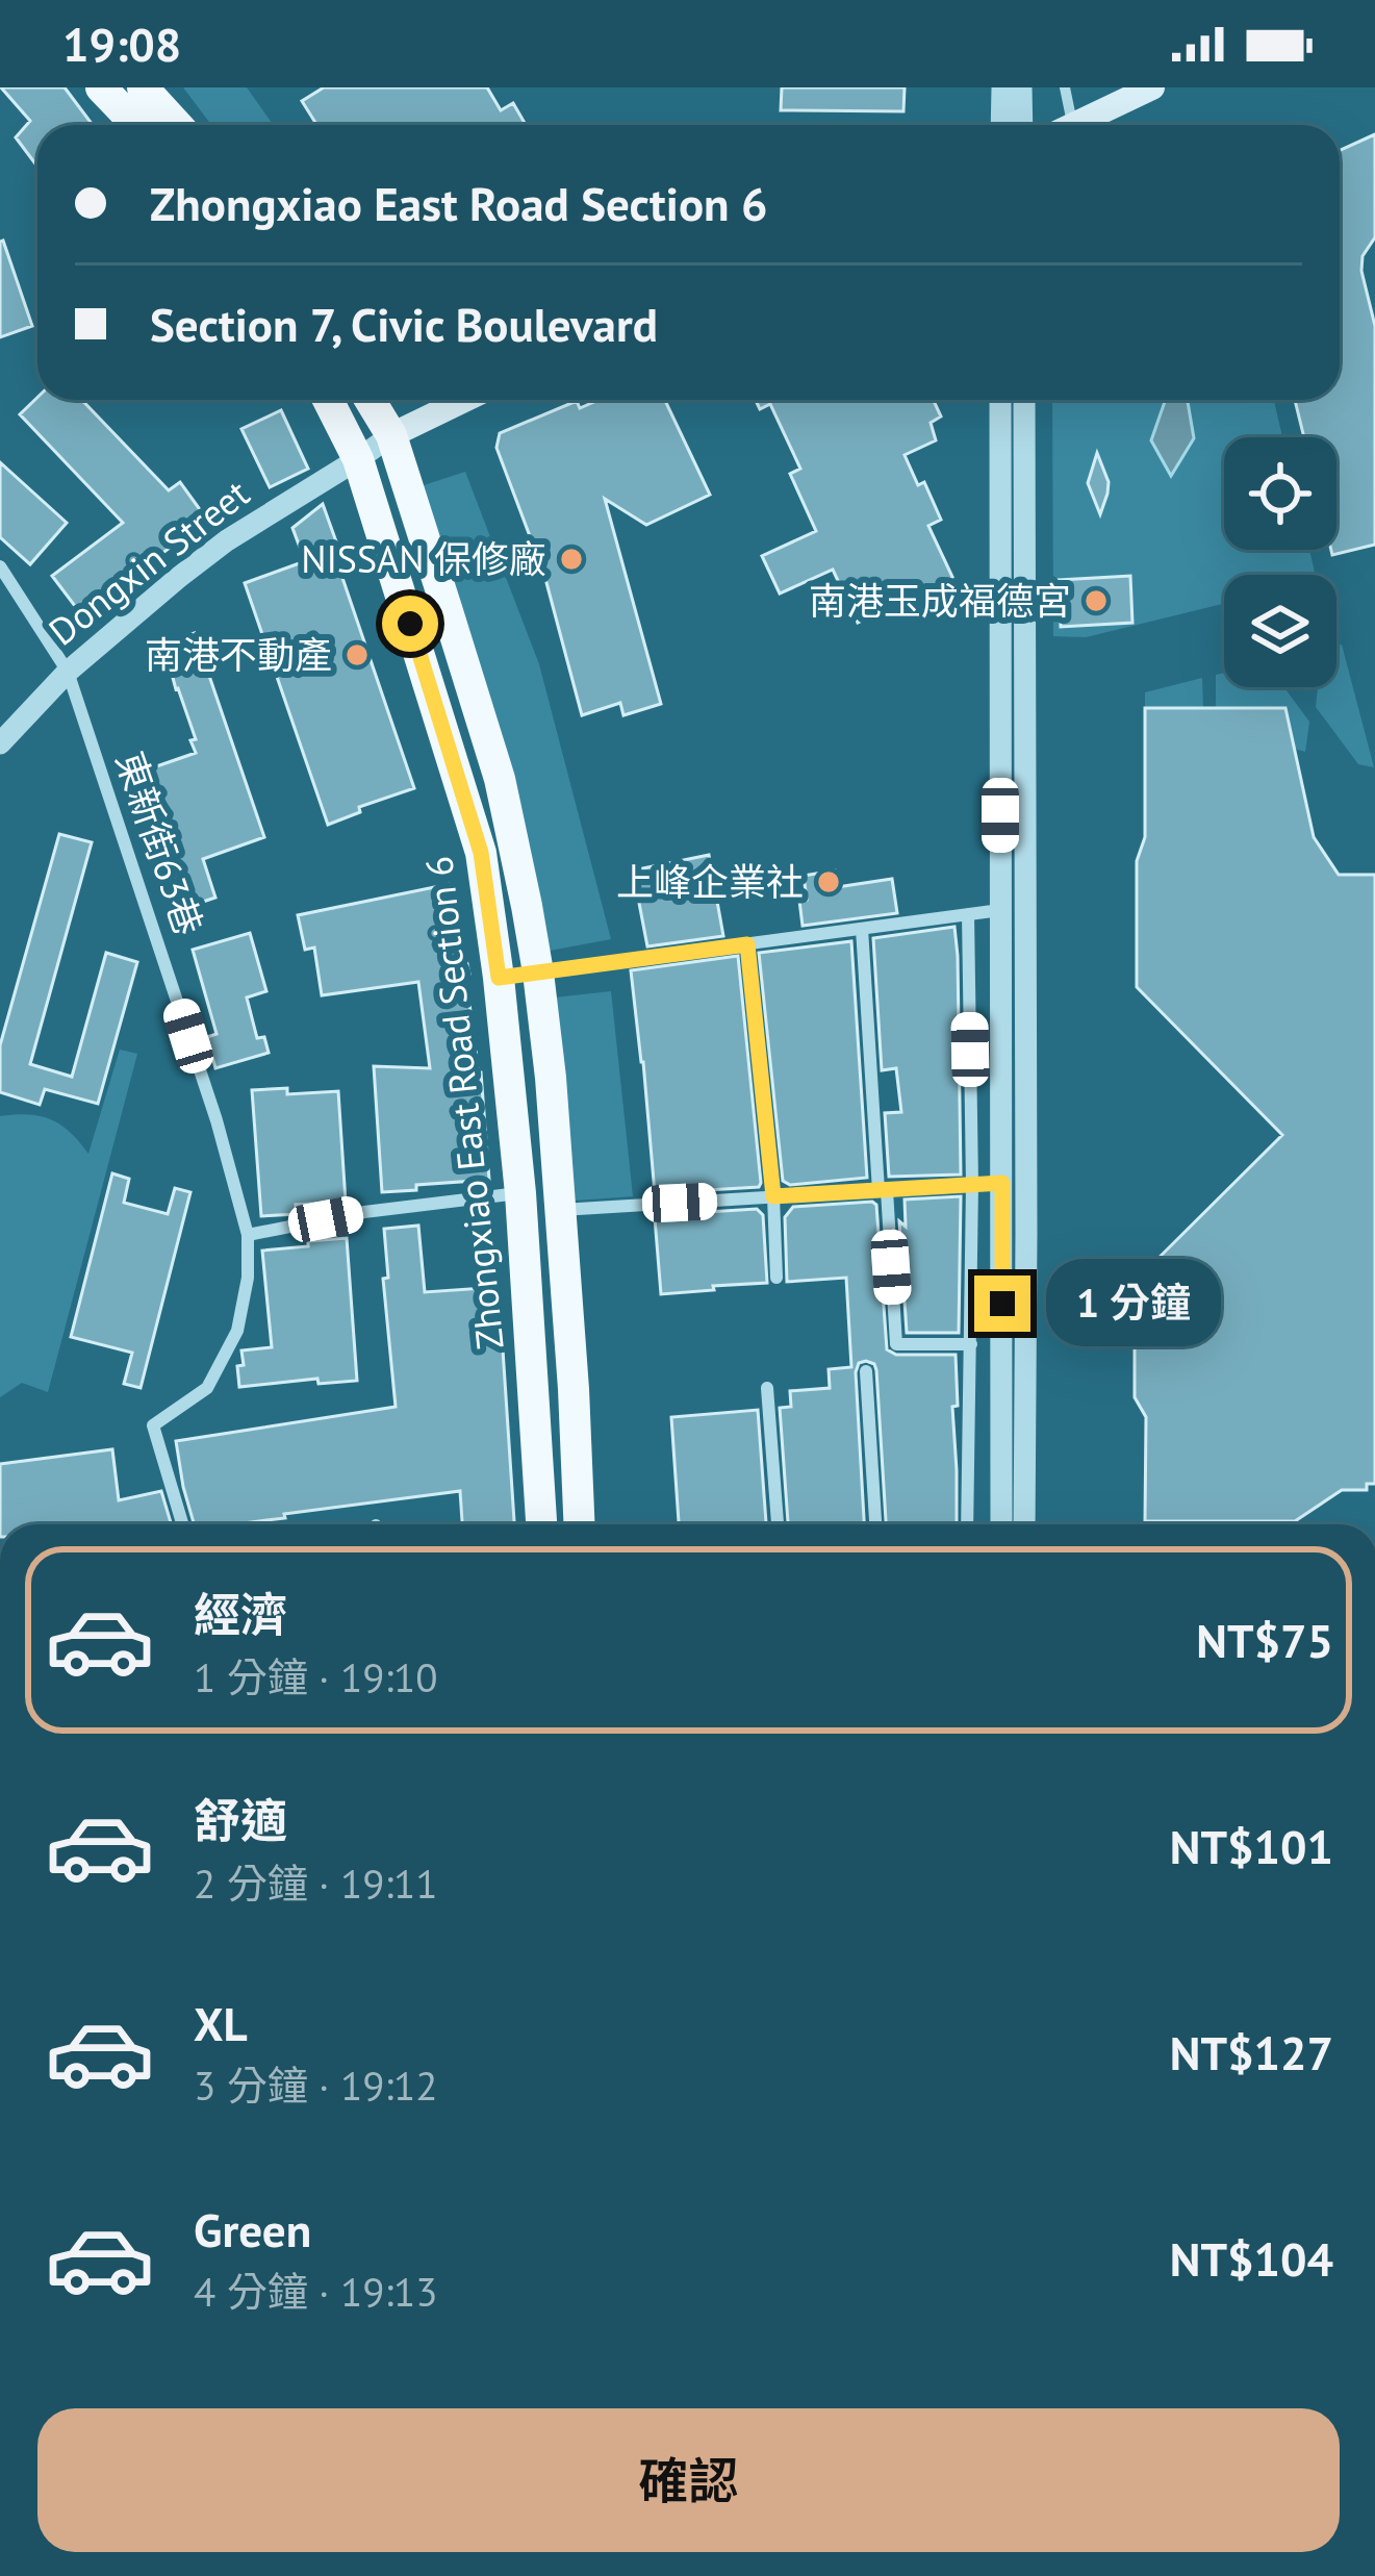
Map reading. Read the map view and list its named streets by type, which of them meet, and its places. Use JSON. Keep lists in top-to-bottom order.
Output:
{
  "streets": {
    "main road": ["Dongxin Street", "Zhongxiao East Road Section 6"],
    "street": ["東新街63巷"]
  },
  "crossings": [
    ["Dongxin Street", "東新街63巷"],
    ["Dongxin Street", "Zhongxiao East Road Section 6"]
  ],
  "places": [
    "NISSAN 保修廠",
    "南港玉成福德宮",
    "南港不動產",
    "上峰企業社"
  ],
  "page": {
    "status": "19:08",
    "banner": ["Zhongxiao East Road Section 6", "Section 7, Civic Boulevard"],
    "bubble": "1 分鐘",
    "list": [
      {
        "name": "經濟",
        "note": "1 分鐘 · 19:10",
        "value": "NT$75"
      },
      {
        "name": "舒適",
        "note": "2 分鐘 · 19:11",
        "value": "NT$101"
      },
      {
        "name": "XL",
        "note": "3 分鐘 · 19:12",
        "value": "NT$127"
      },
      {
        "name": "Green",
        "note": "4 分鐘 · 19:13",
        "value": "NT$104"
      }
    ],
    "buttons": "確認"
  }
}
